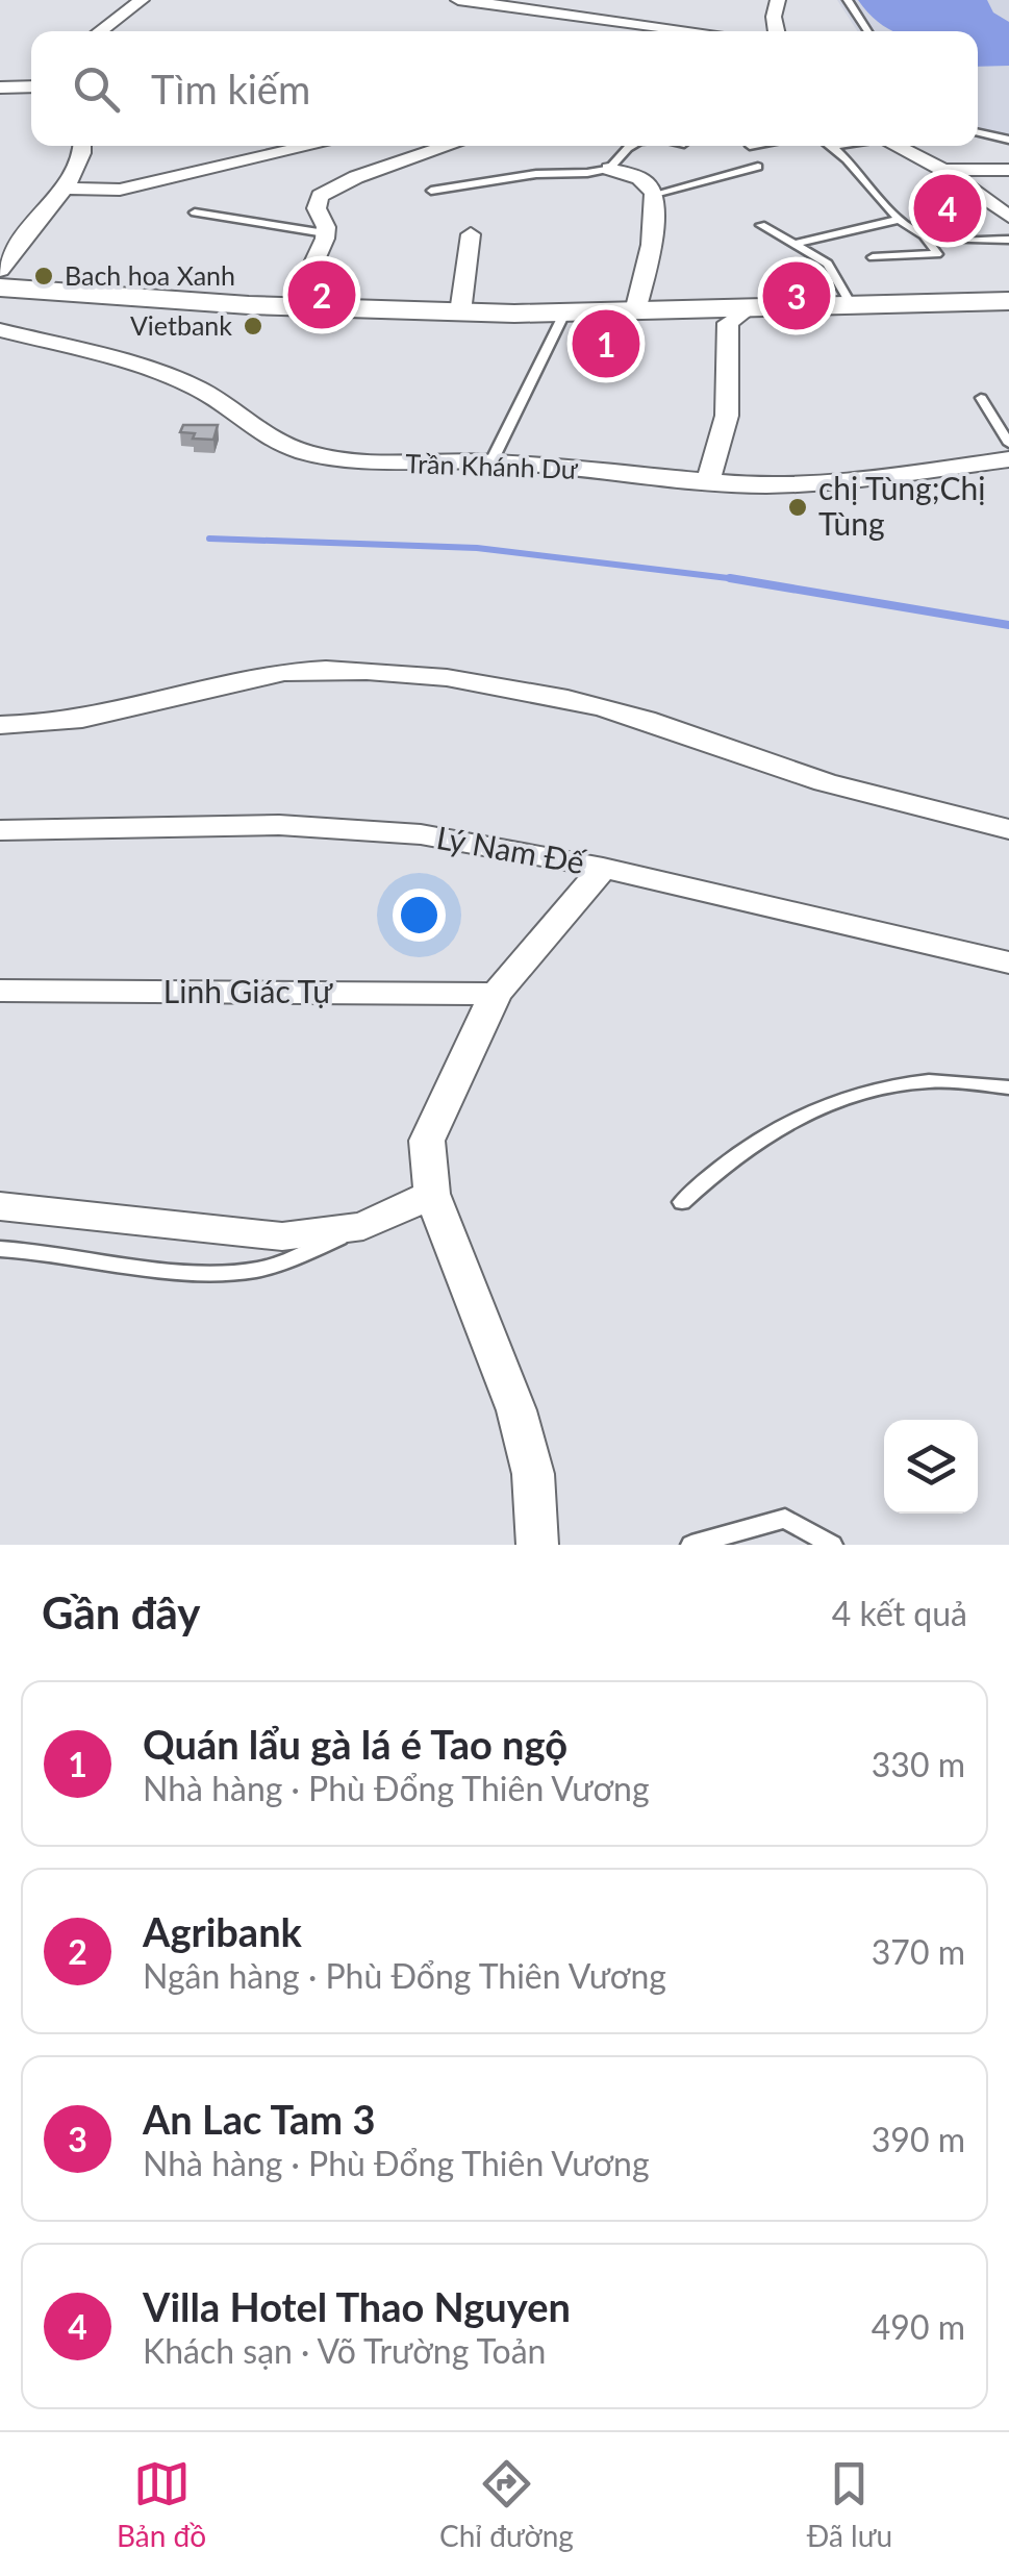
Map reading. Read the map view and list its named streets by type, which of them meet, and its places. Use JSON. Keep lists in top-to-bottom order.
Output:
{
  "streets": {
    "street": ["Trần Khánh Dư", "Lý Nam Đế", "Linh Giác Tự"]
  },
  "places": ["Bach hoa Xanh", "Vietbank", "chị Tùng;Chị Tùng"],
  "page": {
    "search": "Tìm kiếm",
    "pins": [
      "4",
      "2",
      "3",
      "1"
    ],
    "heading": ["Gần đây", "4 kết quả"],
    "list": [
      {
        "mark": "1",
        "name": "Quán lẩu gà lá é Tao ngộ",
        "note": "Nhà hàng · Phù Đổng Thiên Vương",
        "value": "330 m"
      },
      {
        "mark": "2",
        "name": "Agribank",
        "note": "Ngân hàng · Phù Đổng Thiên Vương",
        "value": "370 m"
      },
      {
        "mark": "3",
        "name": "An Lac Tam 3",
        "note": "Nhà hàng · Phù Đổng Thiên Vương",
        "value": "390 m"
      },
      {
        "mark": "4",
        "name": "Villa Hotel Thao Nguyen",
        "note": "Khách sạn · Võ Trường Toản",
        "value": "490 m"
      }
    ],
    "nav": ["Bản đồ", "Chỉ đường", "Đã lưu"]
  }
}
